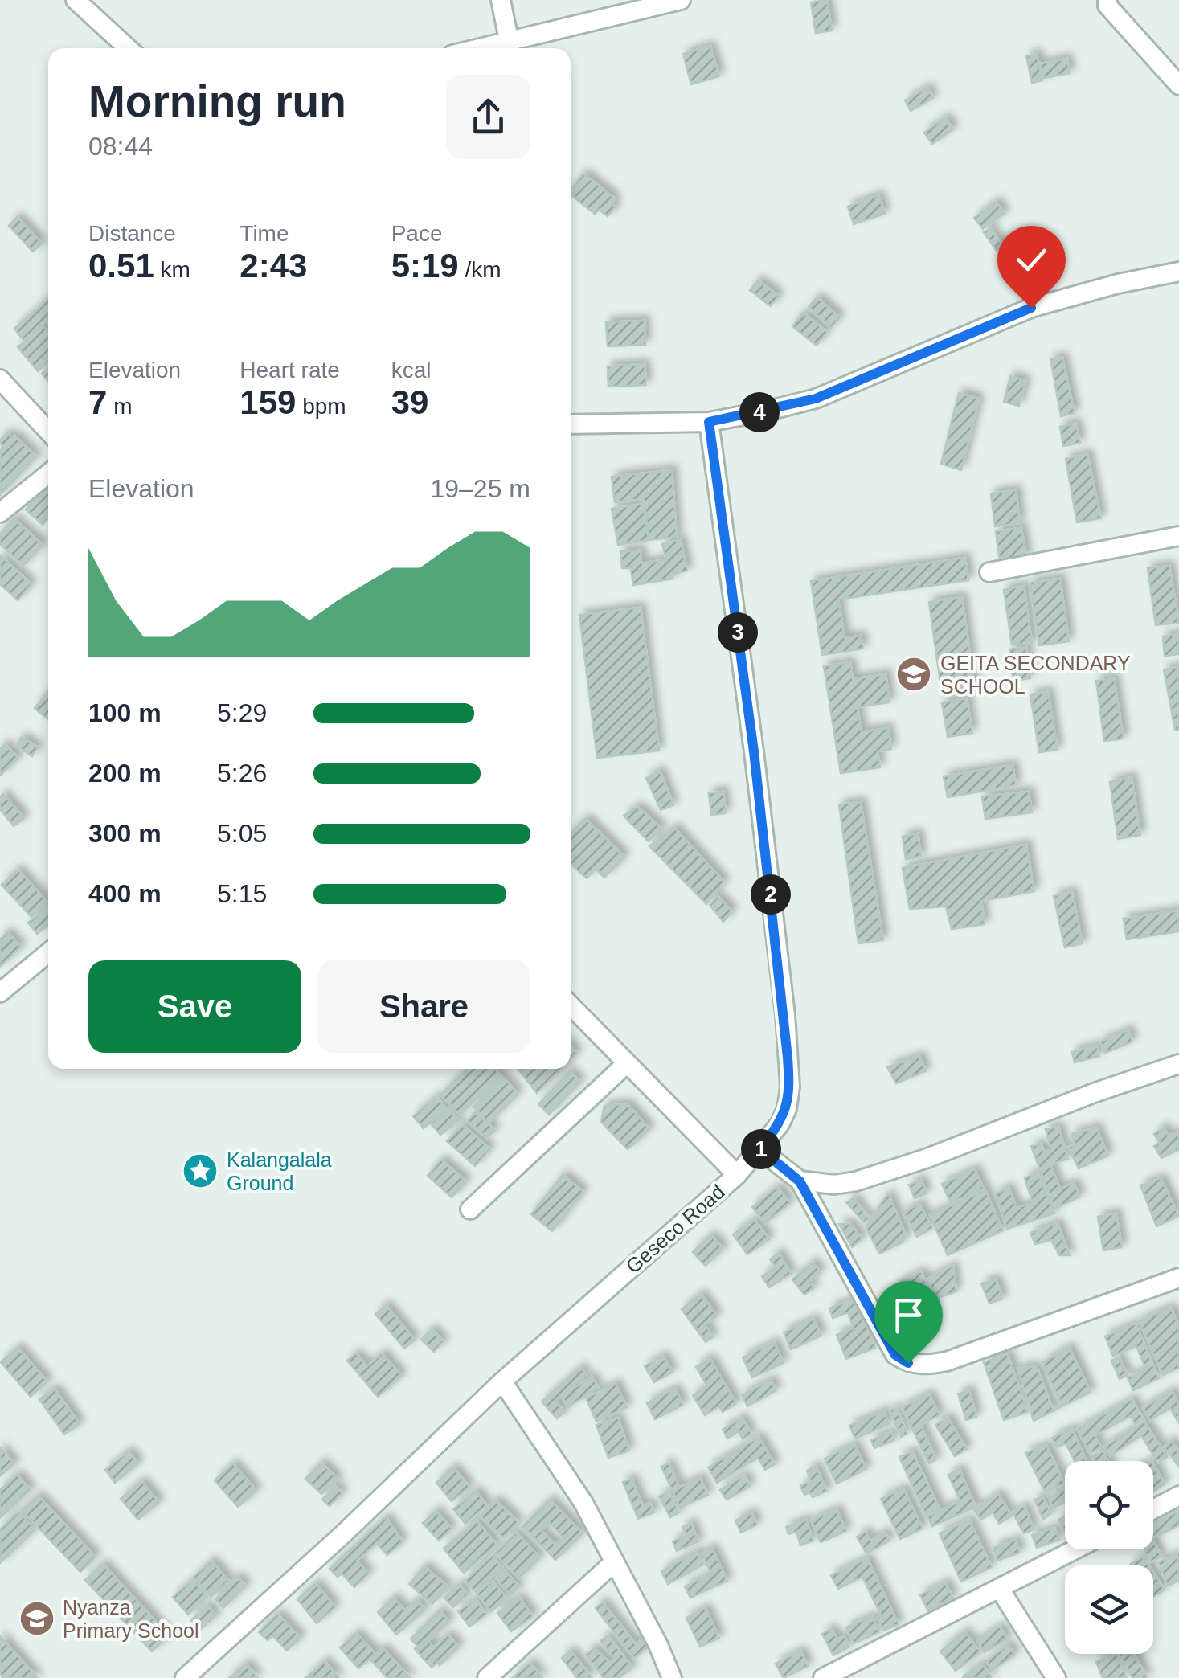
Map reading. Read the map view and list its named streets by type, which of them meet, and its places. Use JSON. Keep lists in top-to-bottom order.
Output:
{
  "streets": {
    "street": ["Geseco Road"]
  },
  "places": {
    "school or university": ["GEITA SECONDARY SCHOOL", "Nyanza Primary School"],
    "place": ["Kalangalala Ground"]
  },
  "page": {
    "heading": ["Morning run", "08:44"],
    "stats": [
      ["Distance", "0.51 km"],
      ["Time", "2:43"],
      ["Pace", "5:19 /km"],
      ["Elevation", "7 m"],
      ["Heart rate", "159 bpm"],
      ["kcal", "39"]
    ],
    "pins": [
      "4",
      "3",
      "2",
      "1"
    ],
    "chart": ["Elevation", "19–25 m"],
    "list": [
      {
        "name": "100 m",
        "note": "5:29"
      },
      {
        "name": "200 m",
        "note": "5:26"
      },
      {
        "name": "300 m",
        "note": "5:05"
      },
      {
        "name": "400 m",
        "note": "5:15"
      }
    ],
    "buttons": ["Save", "Share"]
  }
}
